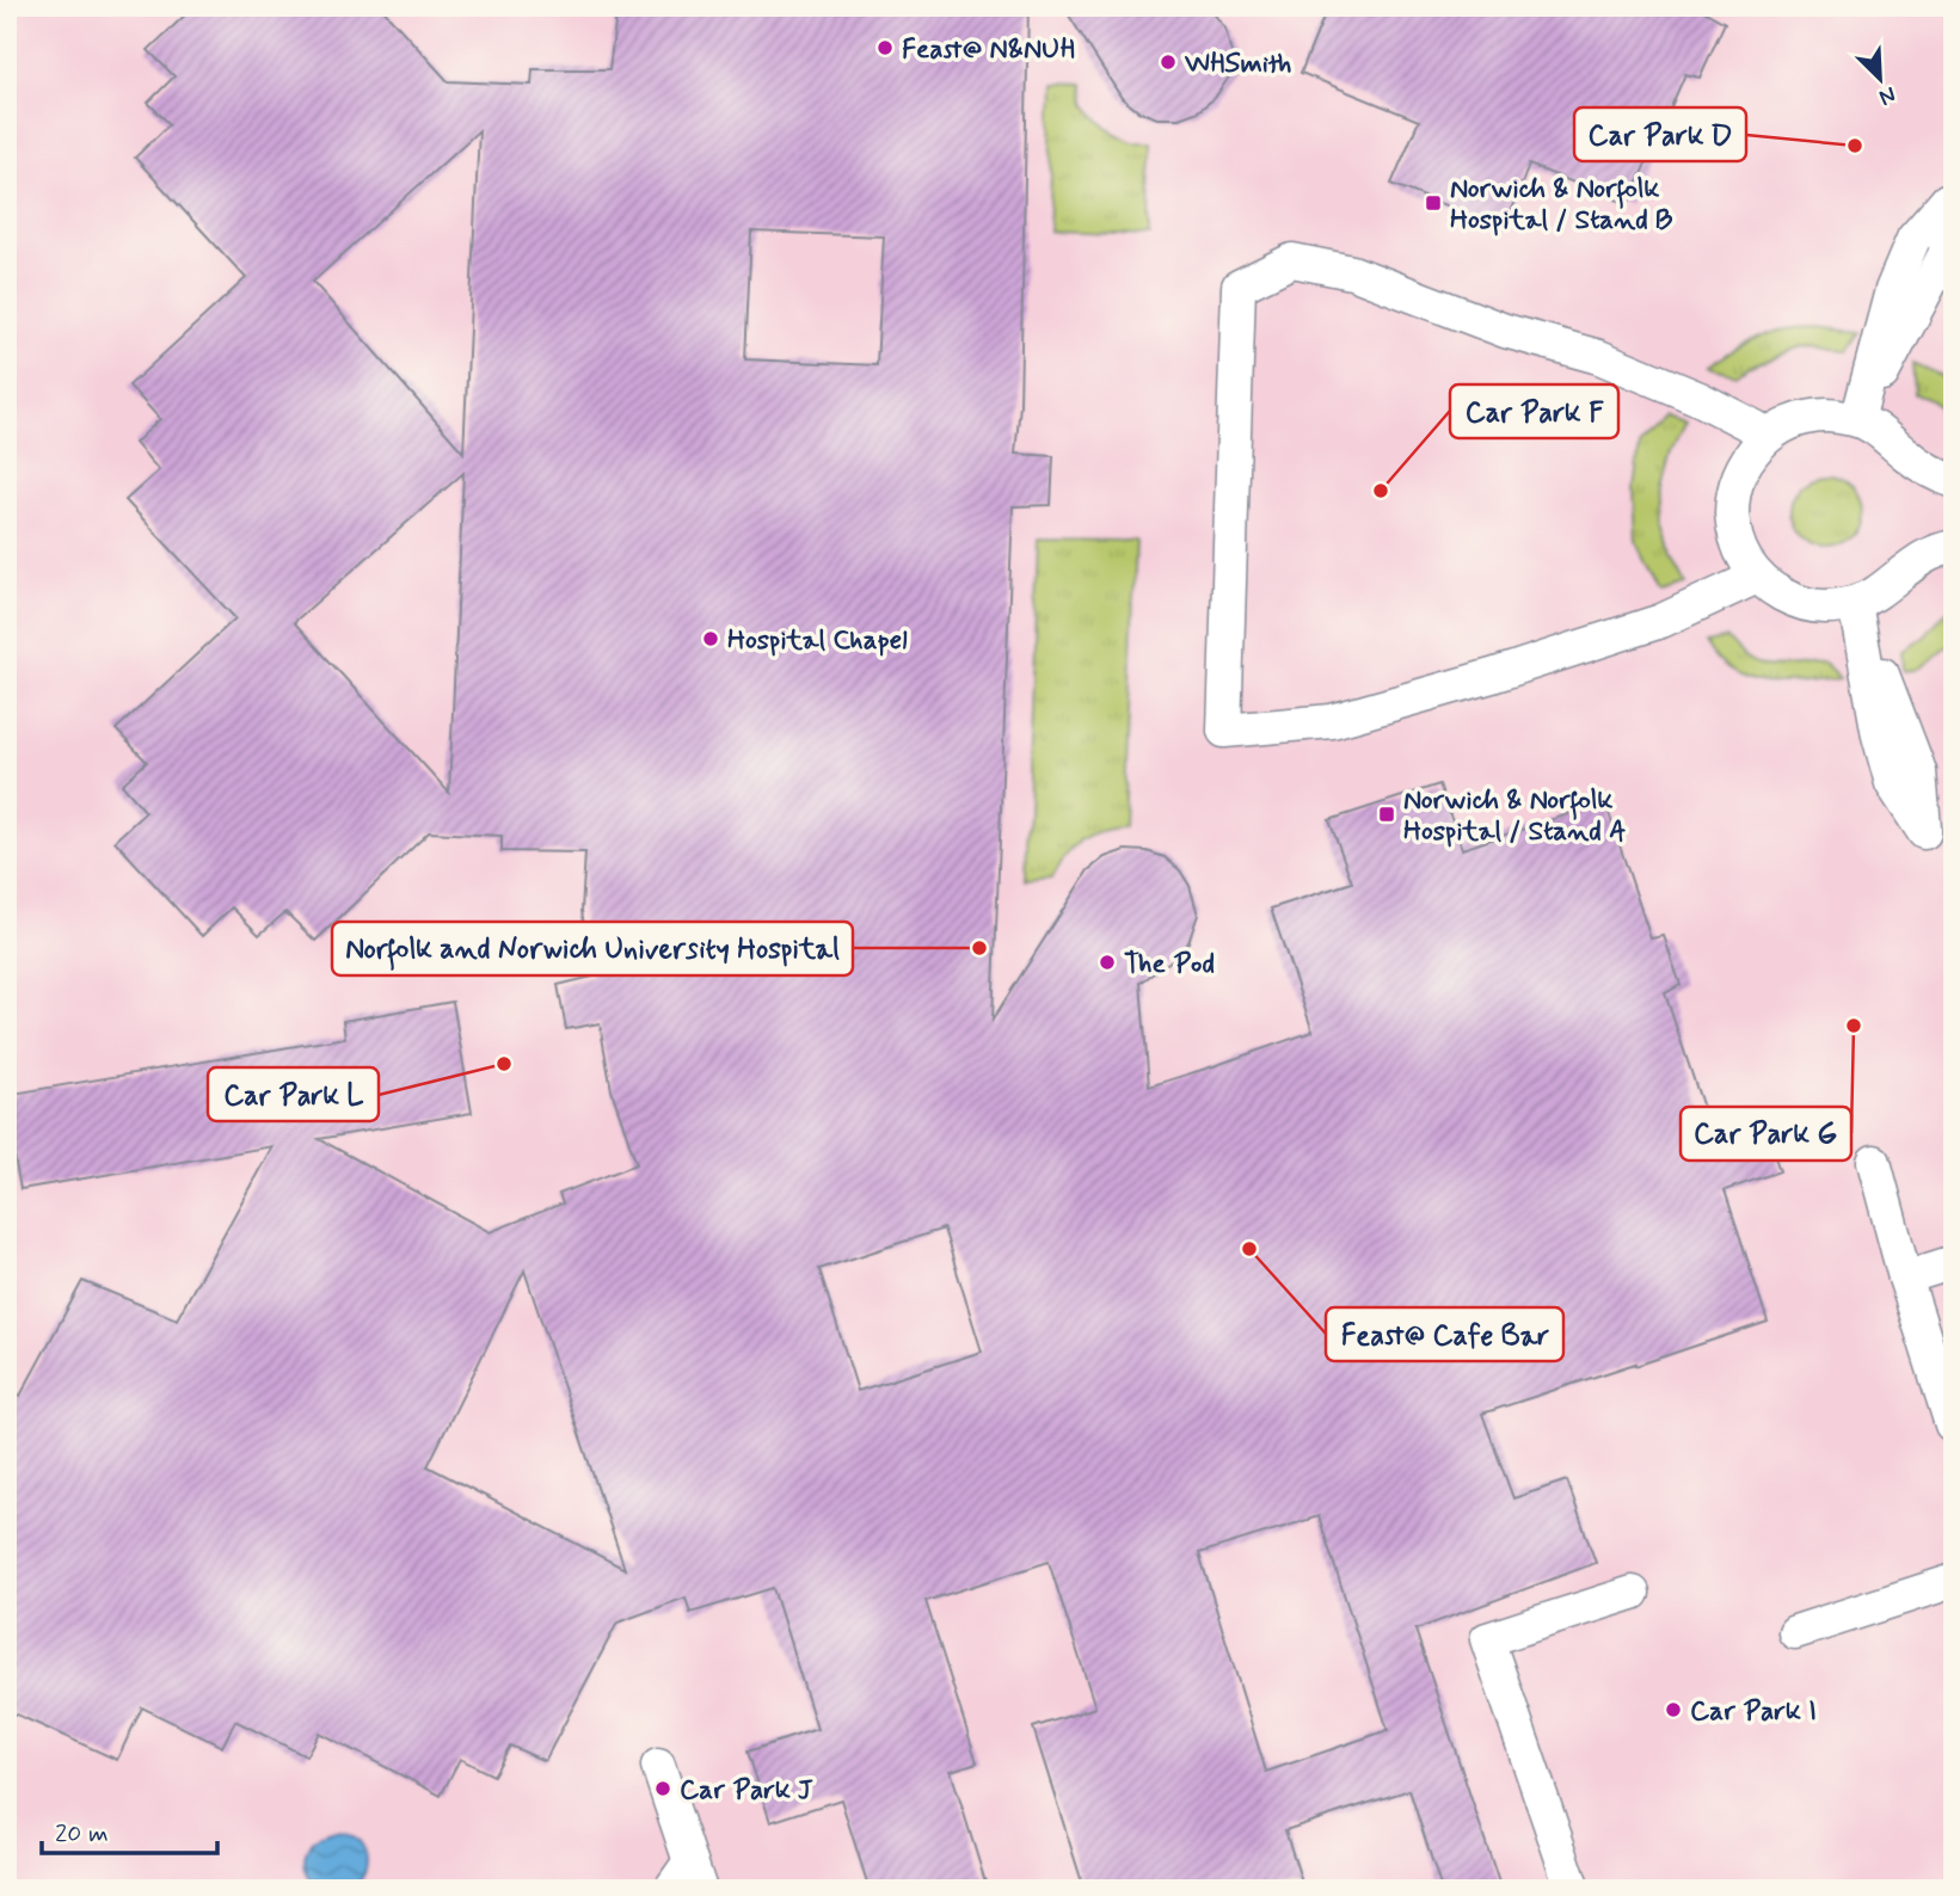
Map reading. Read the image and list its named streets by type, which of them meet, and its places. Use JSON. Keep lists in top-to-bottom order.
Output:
{
  "places": {
    "other": [
      "Feast@ N&NUH",
      "WHSmith",
      "Car Park D",
      "Car Park F",
      "Hospital Chapel",
      "Norfolk and Norwich University Hospital",
      "The Pod",
      "Car Park G",
      "Car Park L",
      "Feast@ Cafe Bar",
      "Car Park I",
      "Car Park J"
    ],
    "transit": ["Norwich & Norfolk Hospital / Stand B", "Norwich & Norfolk Hospital / Stand A"]
  },
  "scale_bar": "20 m",
  "north": "bottom right"
}
